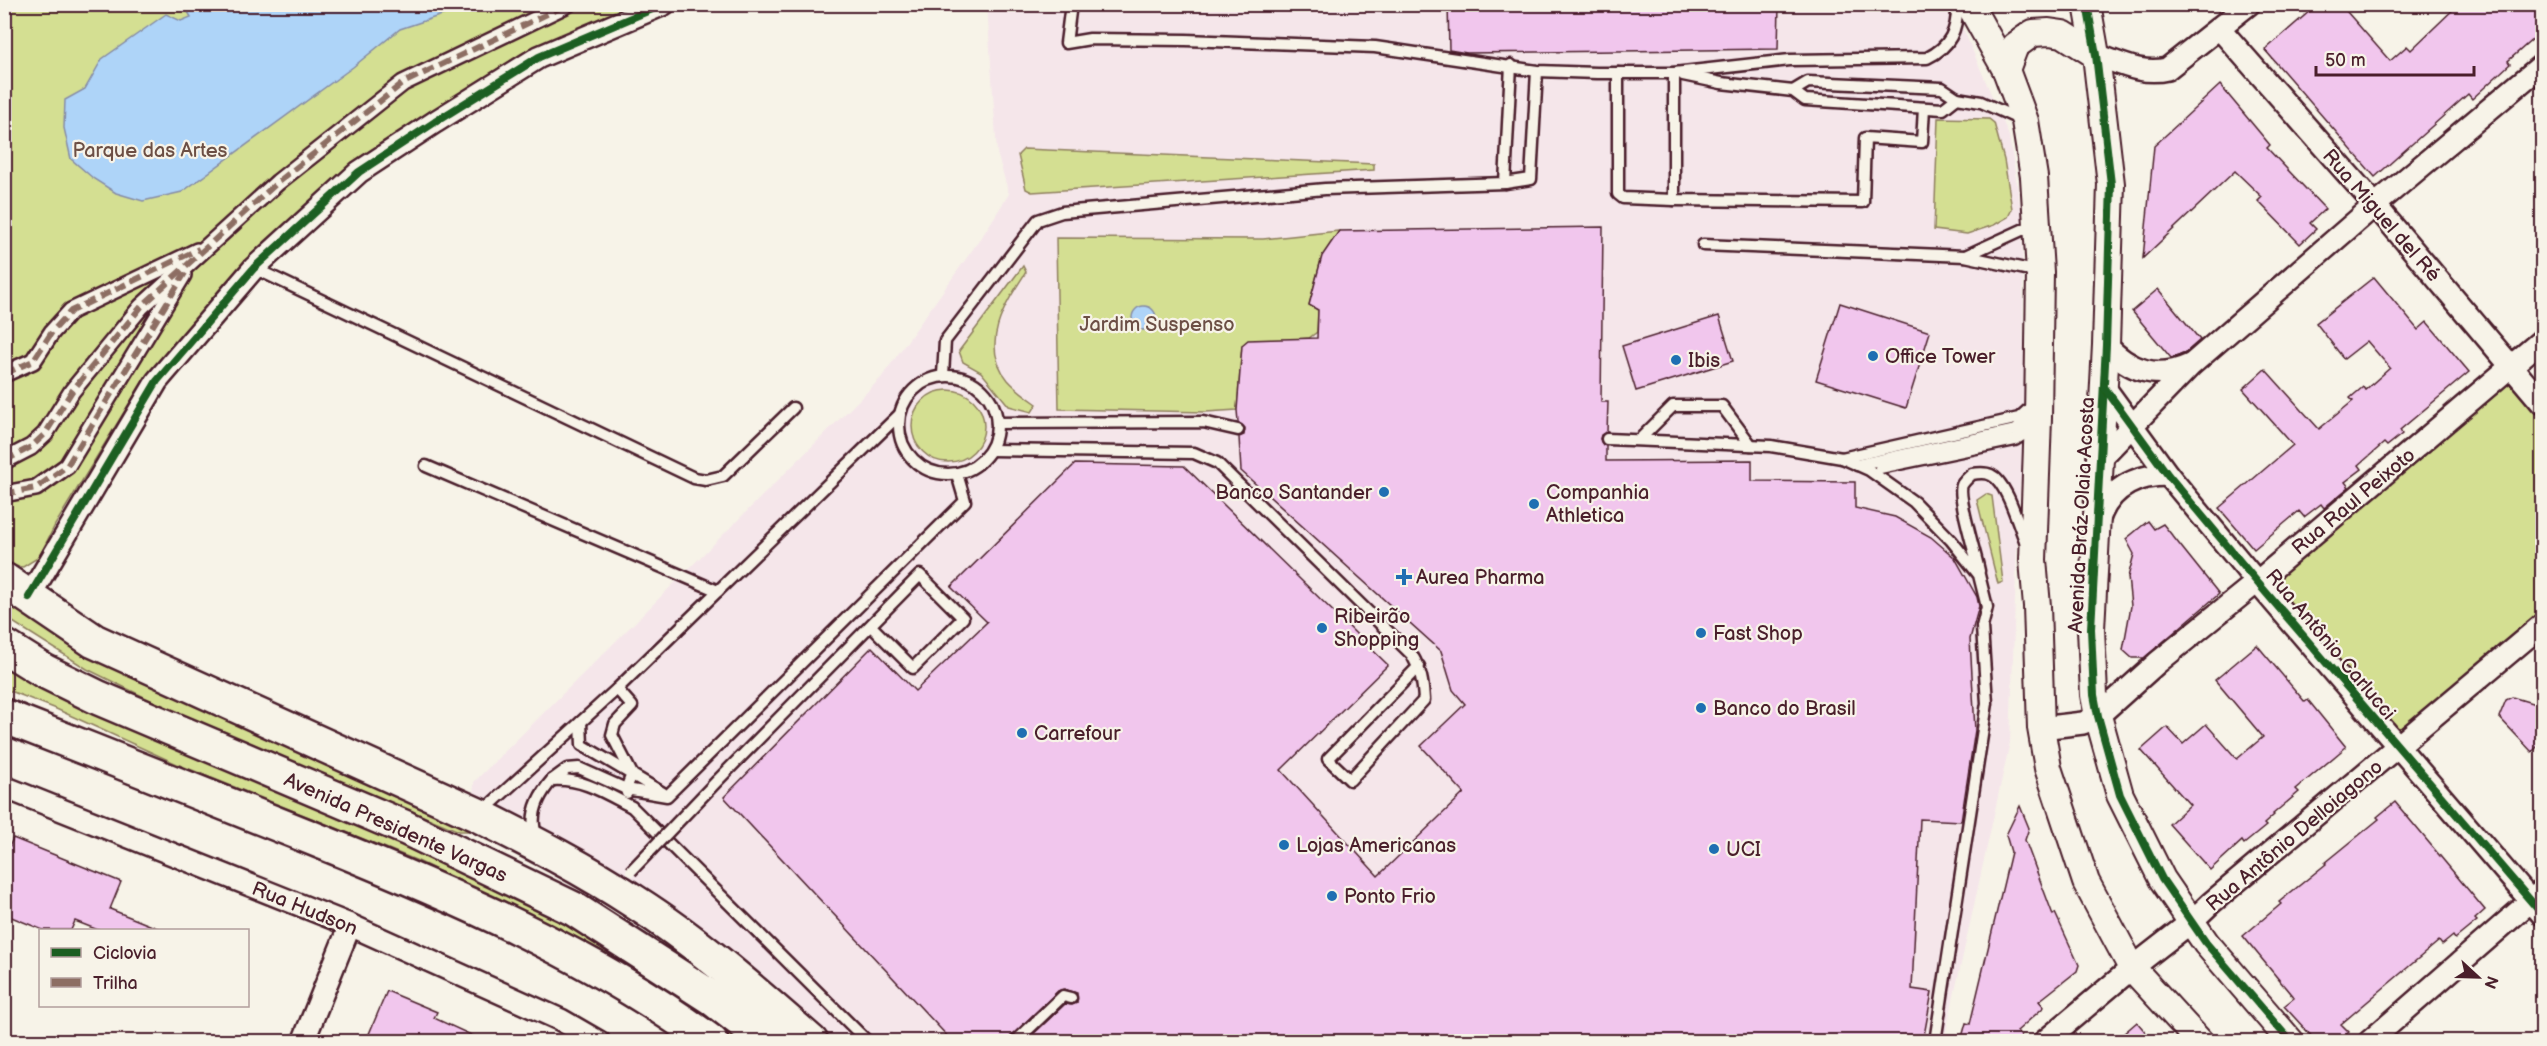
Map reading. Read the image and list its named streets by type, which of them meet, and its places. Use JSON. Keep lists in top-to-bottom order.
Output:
{
  "streets": {
    "main road": ["Avenida Presidente Vargas"],
    "street": [
      "Rua Miguel del Ré",
      "Rua Raul Peixoto",
      "Avenida Bráz Olaia Acosta",
      "Rua Antônio Carlucci",
      "Rua Antônio Delloiagono",
      "Rua Hudson"
    ]
  },
  "crossings": [
    ["Rua Miguel del Ré", "Rua Raul Peixoto"],
    ["Rua Raul Peixoto", "Avenida Bráz Olaia Acosta"],
    ["Rua Raul Peixoto", "Rua Antônio Carlucci"],
    ["Avenida Bráz Olaia Acosta", "Rua Antônio Carlucci"],
    ["Avenida Bráz Olaia Acosta", "Rua Antônio Delloiagono"],
    ["Rua Antônio Carlucci", "Rua Antônio Delloiagono"]
  ],
  "parks": ["Parque das Artes", "Jardim Suspenso"],
  "places": {
    "other": [
      "Office Tower",
      "Ibis",
      "Banco Santander",
      "Companhia Athletica",
      "Ribeirão Shopping",
      "Fast Shop",
      "Banco do Brasil",
      "Carrefour",
      "Lojas Americanas",
      "UCI",
      "Ponto Frio"
    ],
    "health": ["Aurea Pharma"]
  },
  "legend": ["Ciclovia", "Trilha"],
  "scale_bar": "50 m",
  "north": "right"
}
